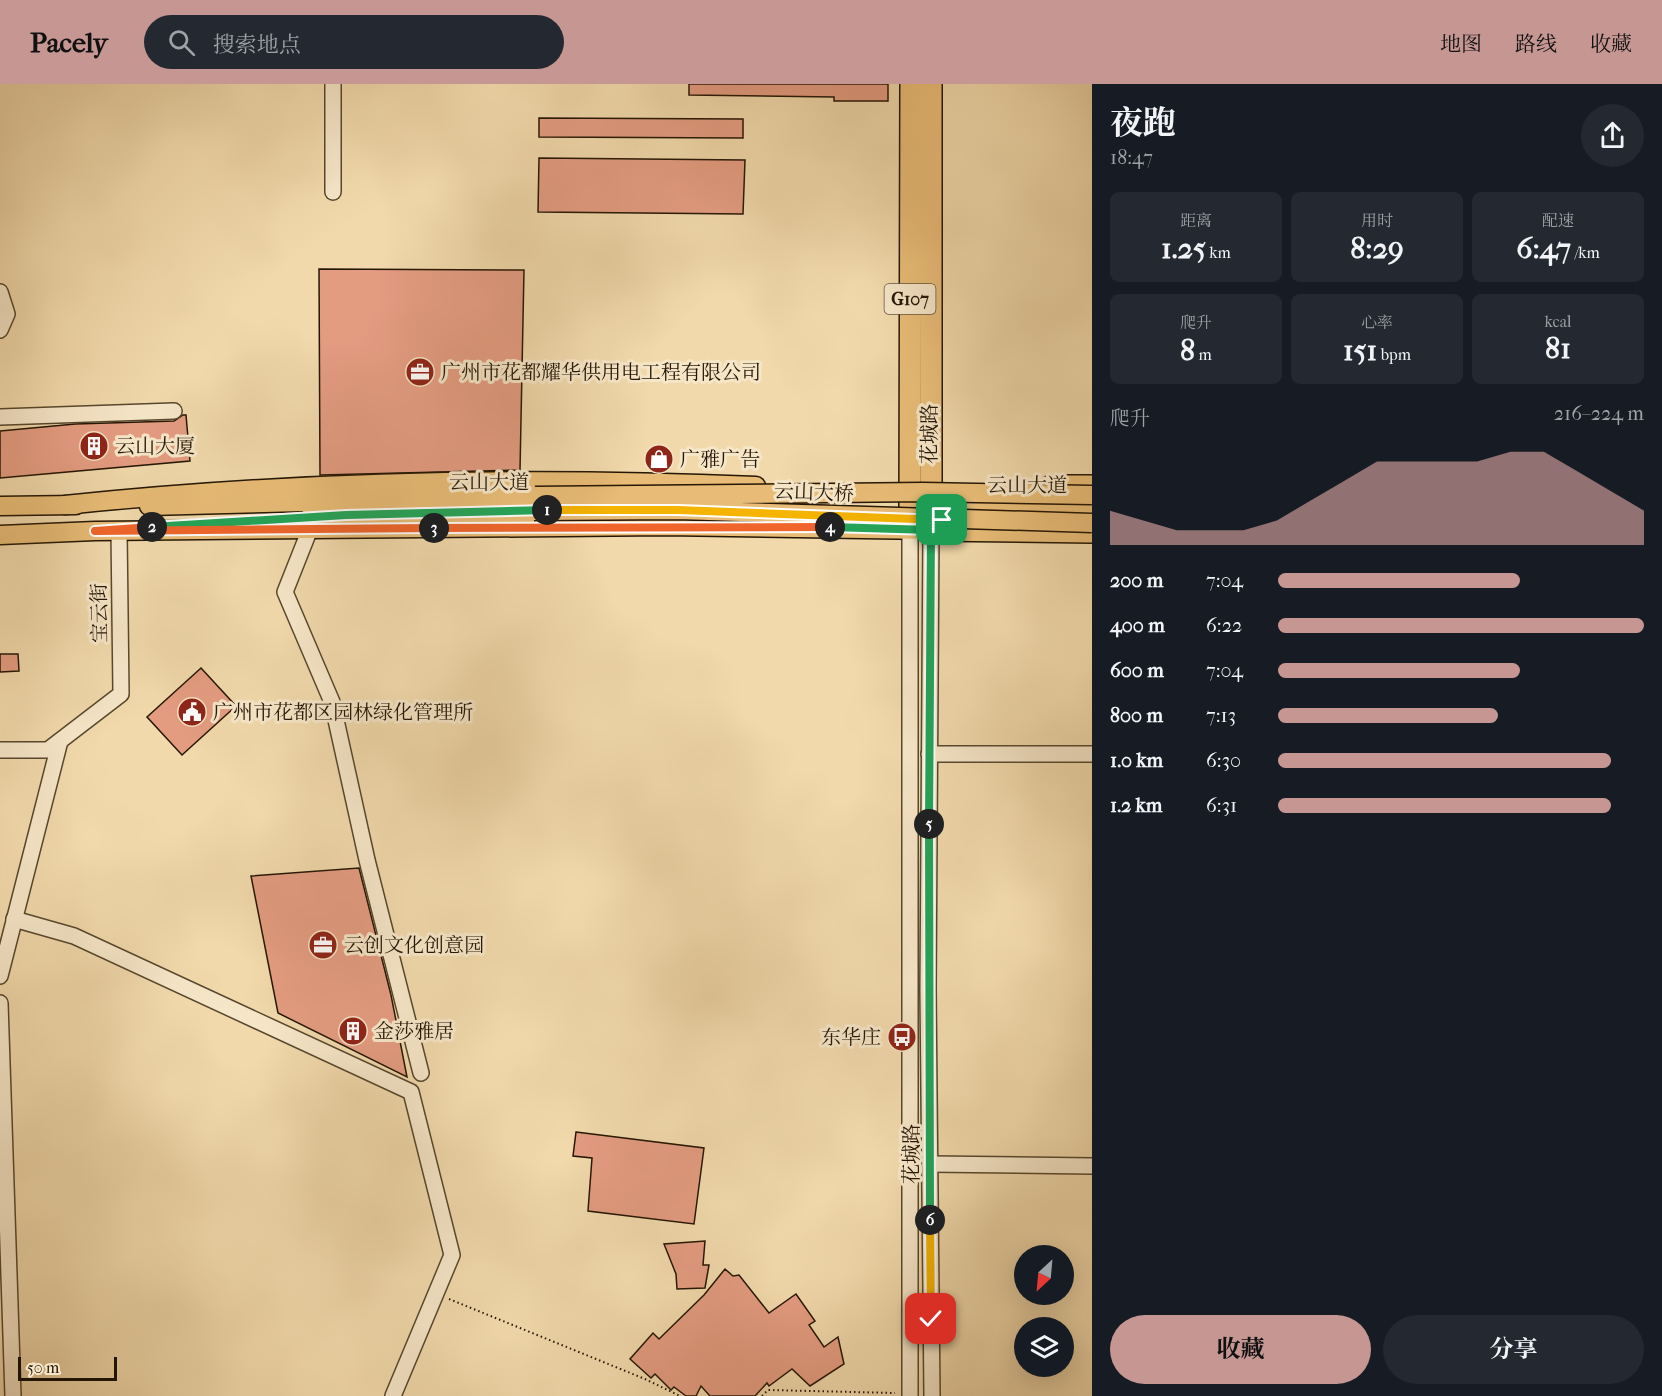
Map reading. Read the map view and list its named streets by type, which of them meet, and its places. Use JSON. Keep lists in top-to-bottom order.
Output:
{
  "streets": {
    "highway": ["G107", "花城路", "云山大道"],
    "main road": ["云山大桥"],
    "street": ["宝云街"]
  },
  "crossings": [
    ["花城路", "云山大道"],
    ["云山大道", "云山大桥"],
    ["云山大道", "宝云街"]
  ],
  "places": {
    "office": ["广州市花都耀华供用电工程有限公司", "云创文化创意园"],
    "building": ["云山大厦", "金莎雅居"],
    "shop": ["广雅广告"],
    "public building": ["广州市花都区园林绿化管理所"],
    "bus stop": ["东华庄"]
  },
  "scale_bar": "50 m",
  "north": "bottom left",
  "page": {
    "header": "Pacely",
    "search": "搜索地点",
    "nav": ["地图", "路线", "收藏"],
    "heading": ["夜跑", "18:47"],
    "stats": [
      ["距离", "1.25 km"],
      ["用时", "8:29"],
      ["配速", "6:47 /km"],
      ["爬升", "8 m"],
      ["心率", "151 bpm"],
      ["kcal", "81"]
    ],
    "chart": ["爬升", "216–224 m"],
    "pins": [
      "1",
      "2",
      "4",
      "3",
      "5",
      "6"
    ],
    "list": [
      {
        "name": "200 m",
        "note": "7:04"
      },
      {
        "name": "400 m",
        "note": "6:22"
      },
      {
        "name": "600 m",
        "note": "7:04"
      },
      {
        "name": "800 m",
        "note": "7:13"
      },
      {
        "name": "1.0 km",
        "note": "6:30"
      },
      {
        "name": "1.2 km",
        "note": "6:31"
      }
    ],
    "buttons": ["收藏", "分享"],
    "scale": "50 m"
  }
}
